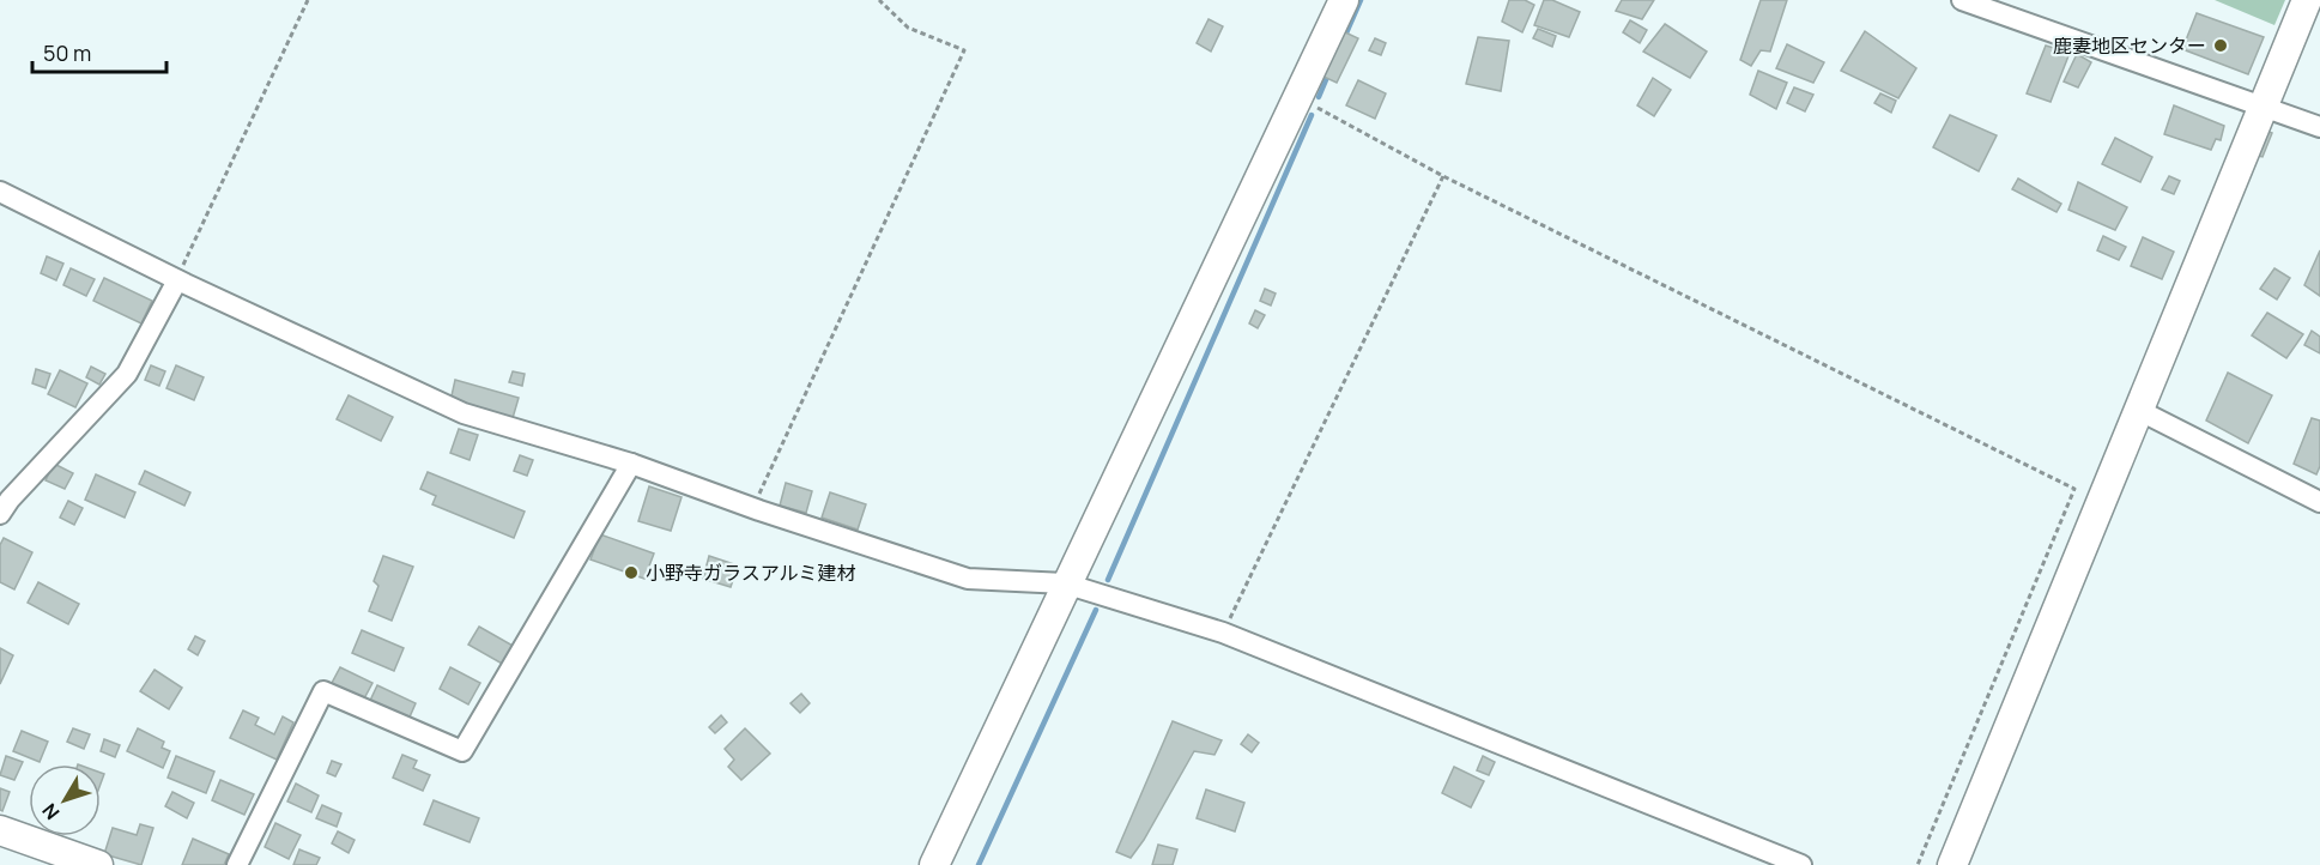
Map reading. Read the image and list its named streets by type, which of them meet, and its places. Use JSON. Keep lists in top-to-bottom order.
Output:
{
  "places": ["鹿妻地区センター", "小野寺ガラスアルミ建材"],
  "scale_bar": "50 m",
  "north": "bottom left"
}
